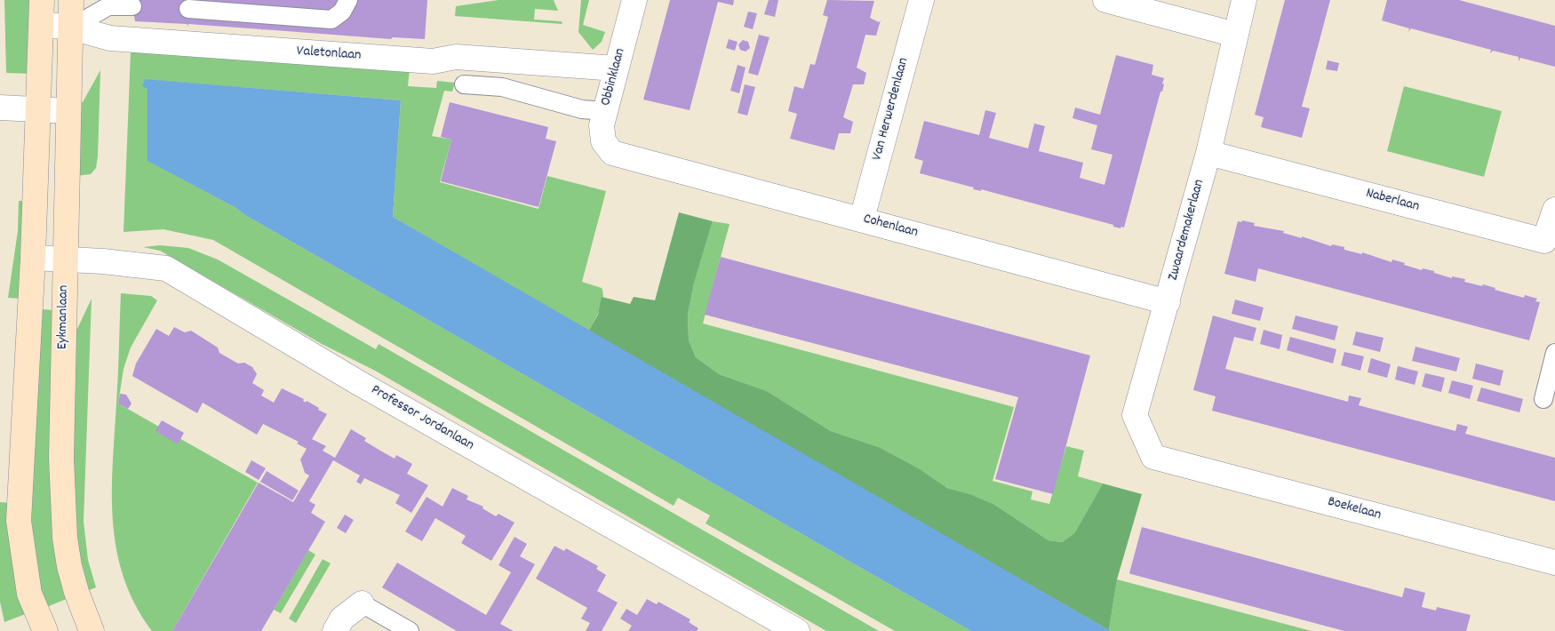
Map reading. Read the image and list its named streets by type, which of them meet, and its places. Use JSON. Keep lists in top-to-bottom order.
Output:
{
  "streets": {
    "main road": ["Eykmanlaan"],
    "street": [
      "Valetonlaan",
      "Obbinklaan",
      "Van Herwerdenlaan",
      "Naberlaan",
      "Cohenlaan",
      "Zwaardemakerlaan",
      "Professor Jordanlaan",
      "Boekelaan"
    ]
  },
  "crossings": [
    ["Valetonlaan", "Obbinklaan"],
    ["Valetonlaan", "Eykmanlaan"],
    ["Obbinklaan", "Cohenlaan"],
    ["Van Herwerdenlaan", "Cohenlaan"],
    ["Naberlaan", "Zwaardemakerlaan"],
    ["Cohenlaan", "Zwaardemakerlaan"],
    ["Zwaardemakerlaan", "Boekelaan"],
    ["Eykmanlaan", "Professor Jordanlaan"]
  ]
}
